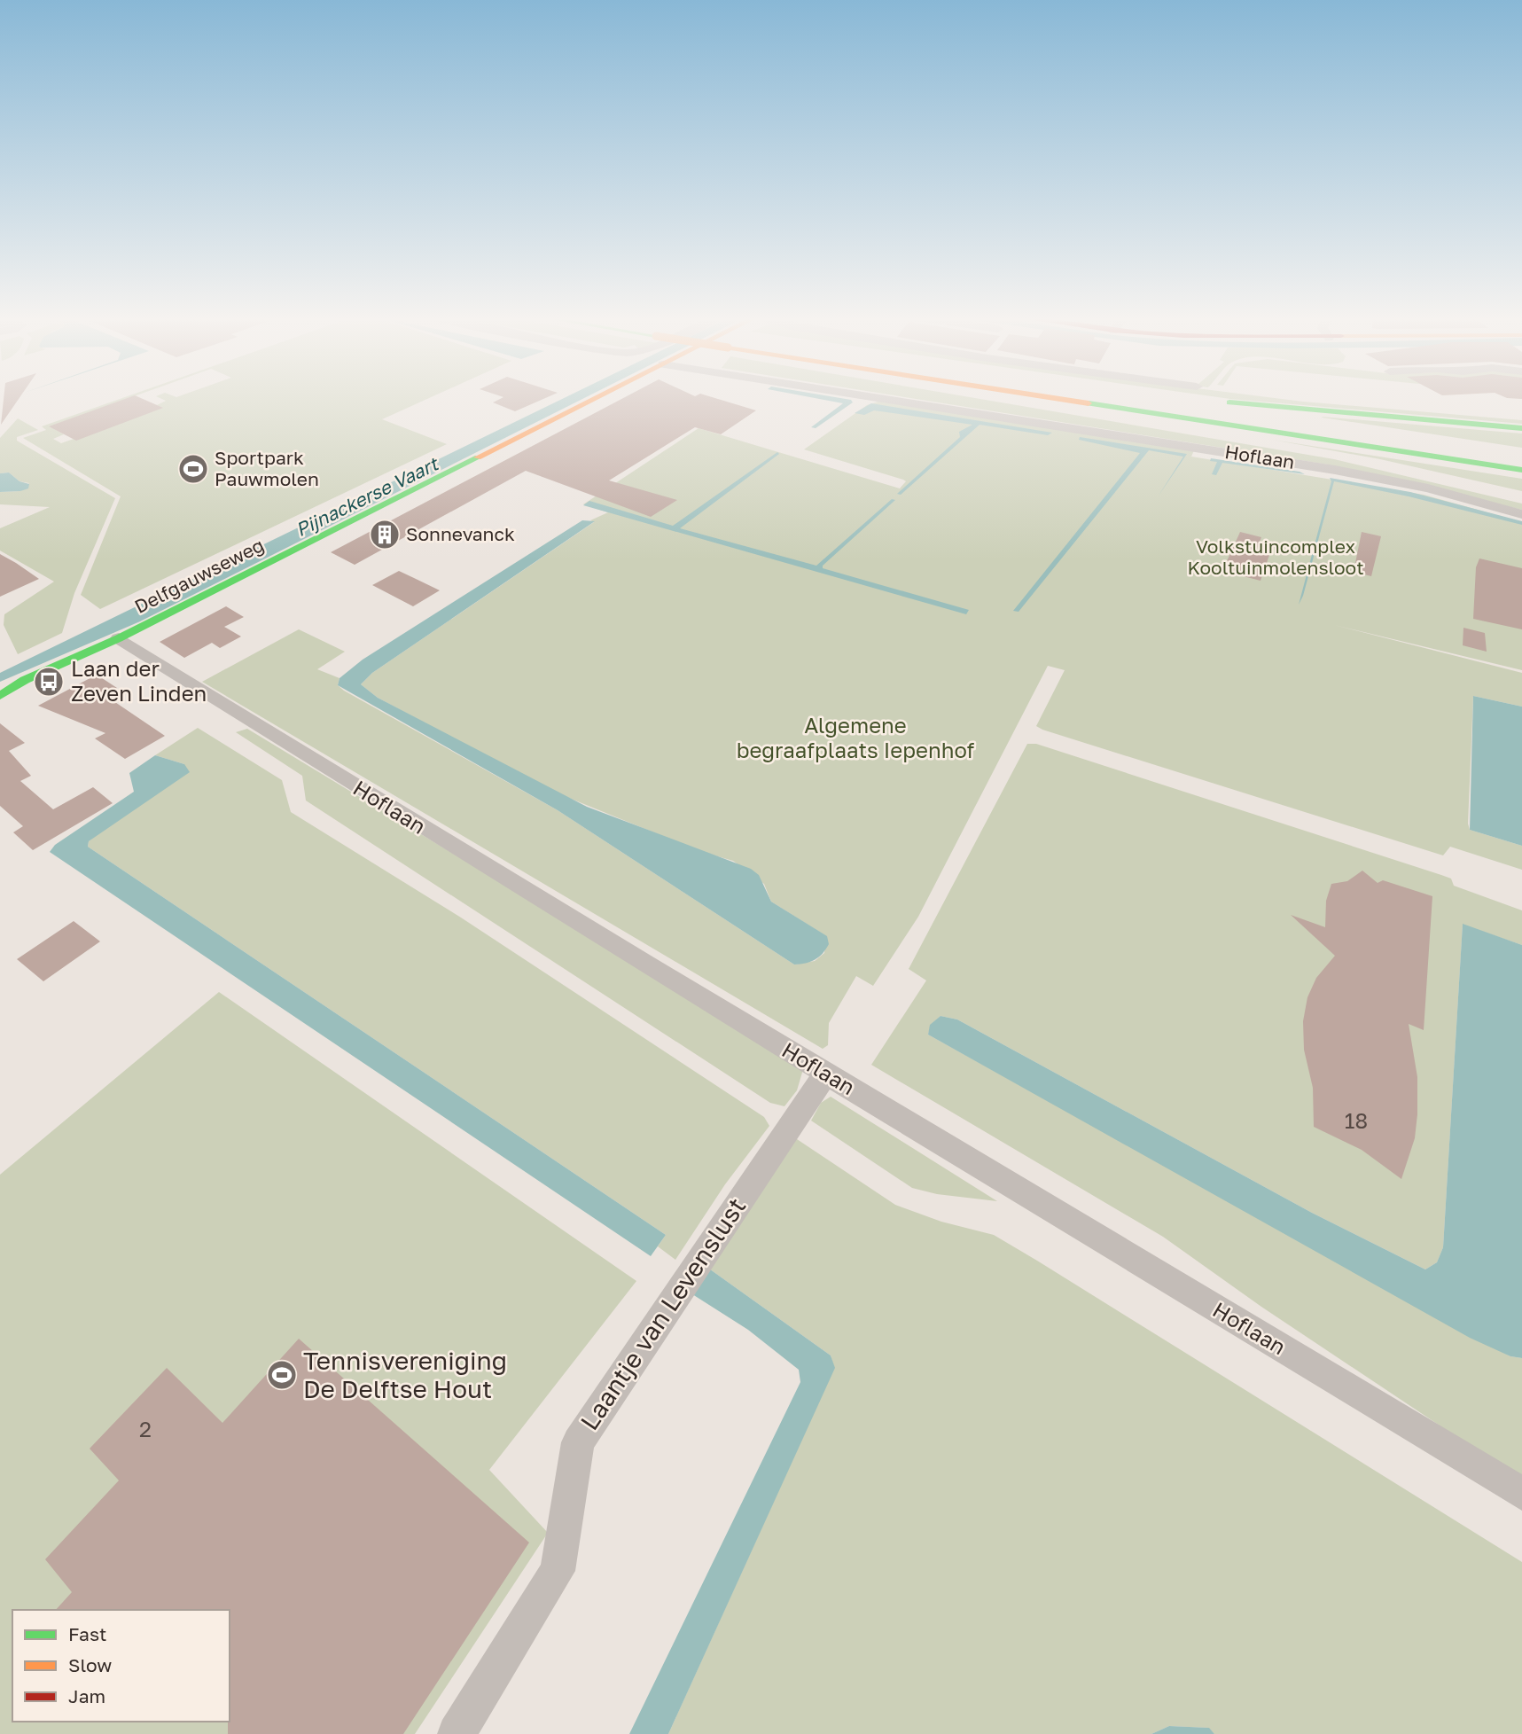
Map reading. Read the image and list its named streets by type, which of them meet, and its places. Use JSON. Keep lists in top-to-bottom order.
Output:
{
  "streets": {
    "main road": ["Delfgauwseweg"],
    "street": ["Hoflaan", "Laantje van Levenslust"]
  },
  "crossings": [
    ["Hoflaan", "Delfgauwseweg"],
    ["Hoflaan", "Laantje van Levenslust"]
  ],
  "water": ["Pijnackerse Vaart"],
  "parks": ["Volkstuincomplex Kooltuinmolensloot", "Algemene begraafplaats Iepenhof"],
  "places": {
    "sports": ["Sportpark Pauwmolen", "Tennisvereniging De Delftse Hout"],
    "building": ["Sonnevanck"],
    "bus stop": ["Laan der Zeven Linden"]
  },
  "house_numbers": ["18", "2"],
  "legend": ["Fast", "Slow", "Jam"]
}
